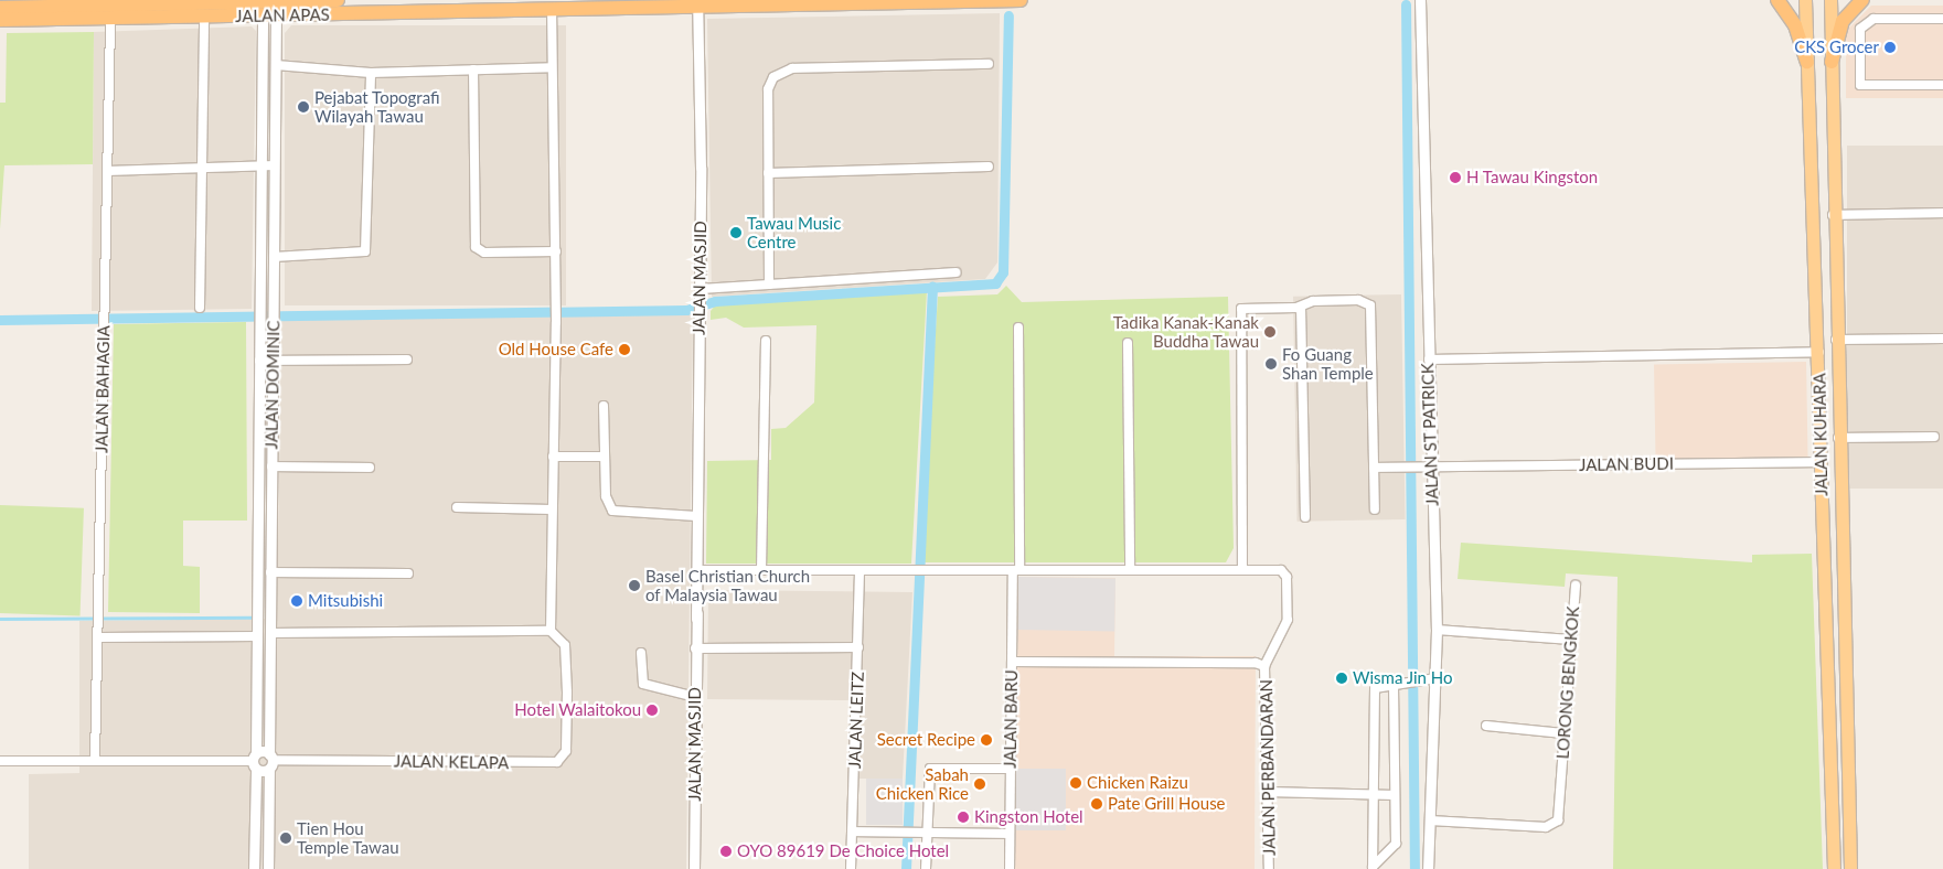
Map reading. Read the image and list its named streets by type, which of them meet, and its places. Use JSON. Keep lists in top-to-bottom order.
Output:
{
  "streets": {
    "highway": ["JALAN APAS"],
    "main road": ["JALAN KUHARA"],
    "street": [
      "JALAN MASJID",
      "JALAN DOMINIC",
      "JALAN BAHAGIA",
      "JALAN ST PATRICK",
      "JALAN BUDI",
      "LORONG BENGKOK",
      "JALAN BARU",
      "JALAN LEITZ",
      "JALAN KELAPA",
      "JALAN PERBANDARAN"
    ]
  },
  "crossings": [
    ["JALAN APAS", "JALAN MASJID"],
    ["JALAN APAS", "JALAN DOMINIC"],
    ["JALAN APAS", "JALAN BAHAGIA"],
    ["JALAN DOMINIC", "JALAN KELAPA"],
    ["JALAN ST PATRICK", "JALAN BUDI"],
    ["JALAN ST PATRICK", "LORONG BENGKOK"],
    ["JALAN KUHARA", "JALAN BUDI"]
  ],
  "places": [
    "CKS Grocer",
    "Pejabat Topografi Wilayah Tawau",
    "H Tawau Kingston",
    "Tawau Music Centre",
    "Tadika Kanak-Kanak Buddha Tawau",
    "Old House Cafe",
    "Fo Guang Shan Temple",
    "Basel Christian Church of Malaysia Tawau",
    "Mitsubishi",
    "Wisma Jin Ho",
    "Hotel Walaitokou",
    "Secret Recipe",
    "Chicken Raizu",
    "Sabah Chicken Rice",
    "Pate Grill House",
    "Kingston Hotel",
    "Tien Hou Temple Tawau",
    "OYO 89619 De Choice Hotel"
  ]
}
